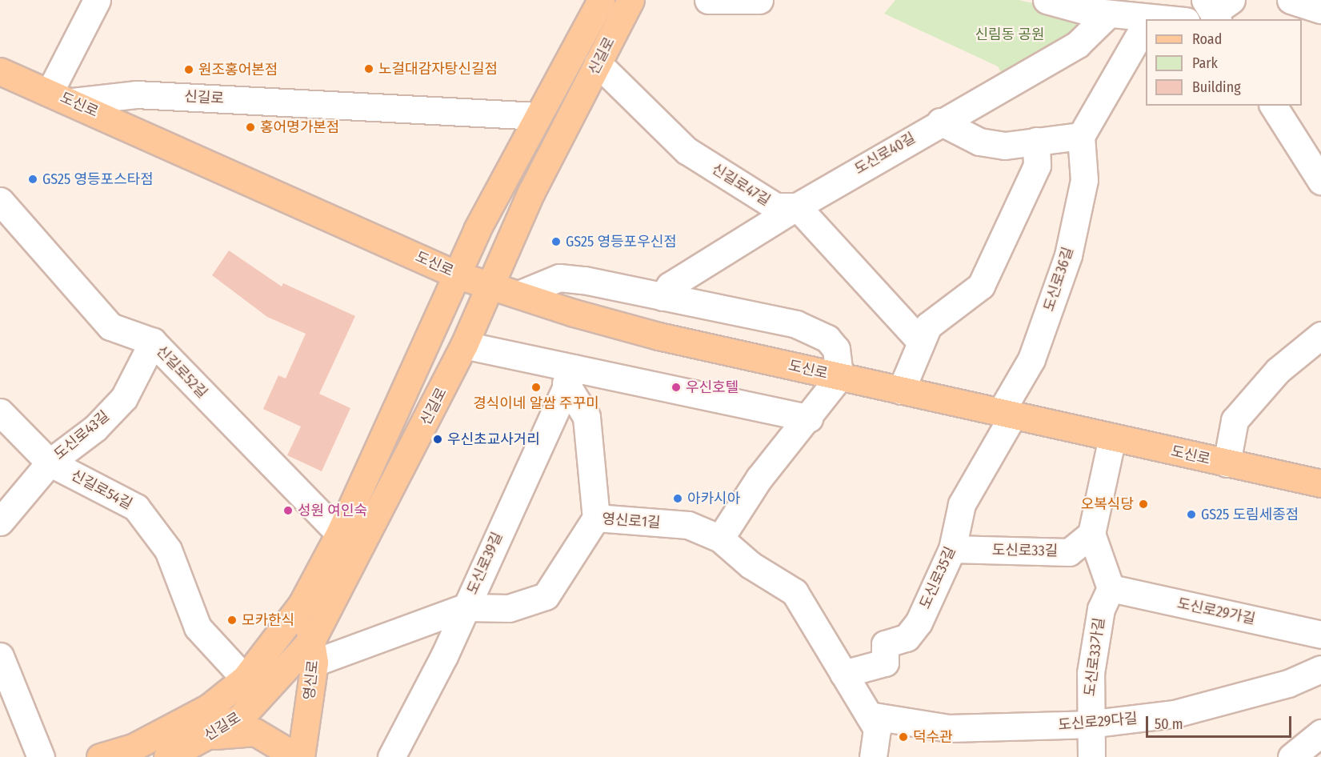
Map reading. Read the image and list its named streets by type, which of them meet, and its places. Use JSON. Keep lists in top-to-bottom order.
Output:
{
  "streets": {
    "main road": ["신길로", "도신로", "영신로"],
    "street": [
      "도신로40길",
      "신길로47길",
      "도신로36길",
      "신길로52길",
      "도신로43길",
      "신길로54길",
      "영신로1길",
      "도신로33길",
      "도신로39길",
      "도신로35길",
      "도신로29가길",
      "도신로33가길",
      "도신로29다길"
    ]
  },
  "crossings": [
    ["신길로", "도신로"],
    ["신길로", "신길로47길"],
    ["신길로", "신길로52길"],
    ["신길로", "신길로54길"],
    ["신길로", "영신로1길"],
    ["신길로", "영신로"],
    ["도신로", "도신로36길"],
    ["도신로", "영신로1길"],
    ["도신로", "도신로35길"],
    ["도신로40길", "신길로47길"],
    ["도신로36길", "도신로35길"],
    ["신길로52길", "도신로43길"],
    ["도신로43길", "신길로54길"],
    ["영신로1길", "도신로39길"],
    ["영신로1길", "도신로35길"],
    ["영신로1길", "영신로"],
    ["영신로1길", "도신로29다길"],
    ["도신로33길", "도신로35길"],
    ["도신로29가길", "도신로33가길"],
    ["도신로33가길", "도신로29다길"]
  ],
  "parks": ["신림동 공원"],
  "places": [
    "노걸대감자탕신길점",
    "원조홍어본점",
    "홍어명가본점",
    "GS25 영등포스타점",
    "GS25 영등포우신점",
    "경식이네 알쌈 주꾸미",
    "우신호텔",
    "우신초교사거리",
    "아카시아",
    "오복식당",
    "성원 여인숙",
    "GS25 도림세종점",
    "모카한식",
    "덕수관"
  ],
  "legend": ["Road", "Park", "Building"],
  "scale_bar": "50 m"
}
